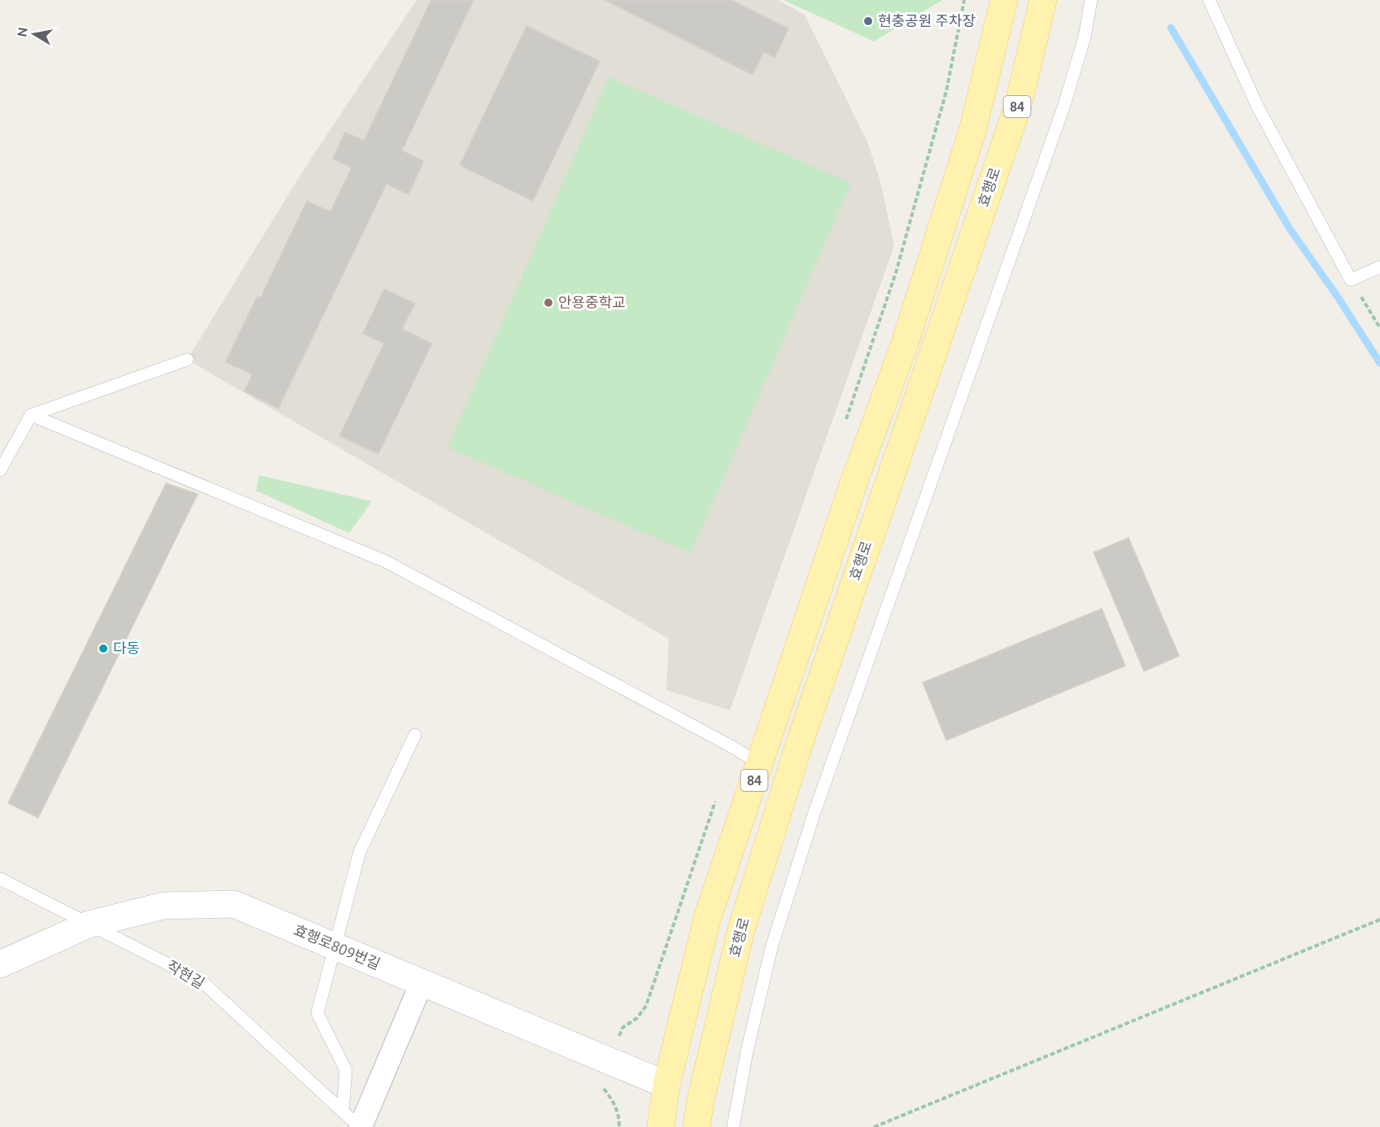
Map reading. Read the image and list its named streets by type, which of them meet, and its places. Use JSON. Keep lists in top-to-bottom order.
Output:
{
  "streets": {
    "main road": ["84", "효행로"],
    "street": ["효행로809번길"],
    "lane": ["작현길"]
  },
  "crossings": [
    ["84", "효행로809번길"],
    ["효행로809번길", "작현길"]
  ],
  "places": ["현충공원 주차장", "안용중학교", "다동"],
  "north": "left"
}
